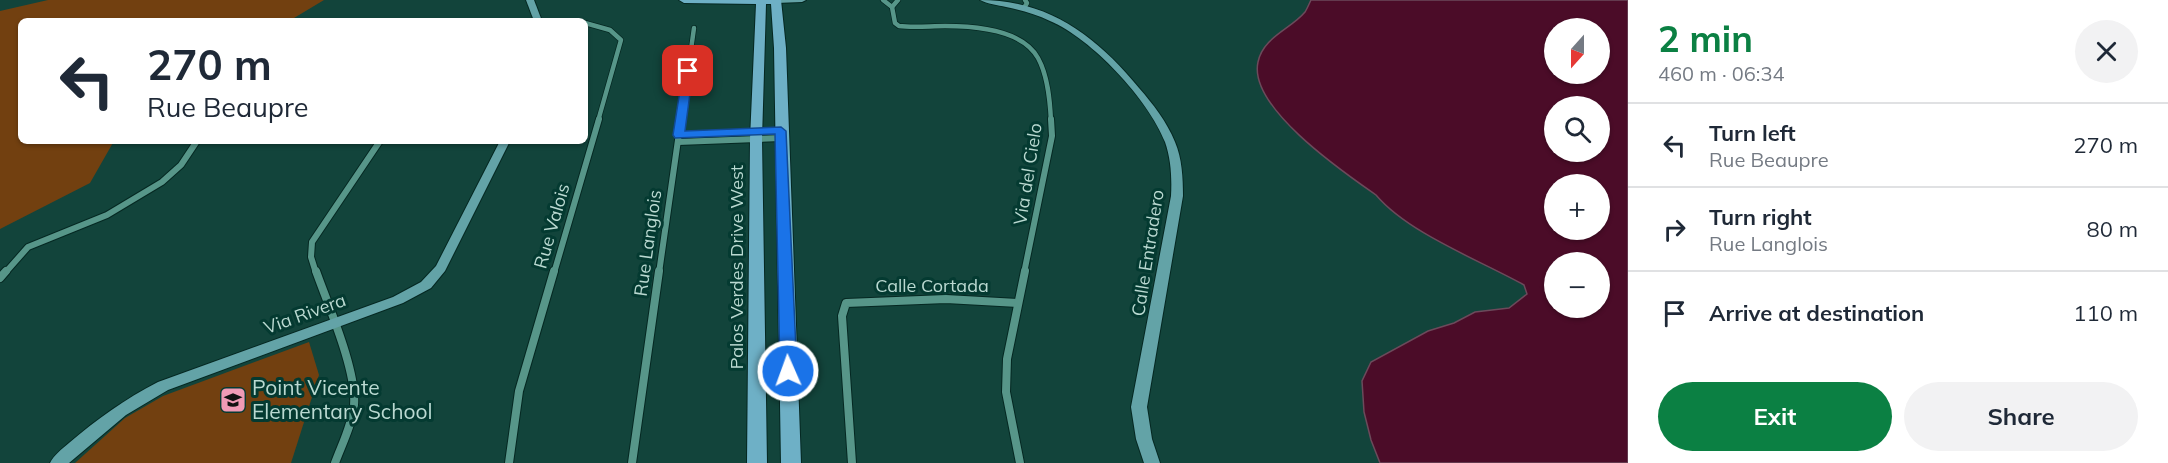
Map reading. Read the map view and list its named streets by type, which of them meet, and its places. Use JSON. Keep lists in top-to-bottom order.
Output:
{
  "streets": {
    "main road": ["Palos Verdes Drive West"],
    "street": [
      "Via del Cielo",
      "Rue Valois",
      "Rue Langlois",
      "Calle Entradero",
      "Calle Cortada",
      "Via Rivera"
    ]
  },
  "crossings": [
    ["Via del Cielo", "Calle Cortada"]
  ],
  "places": {
    "school or university": ["Point Vicente Elementary School"]
  },
  "north": "bottom",
  "page": {
    "heading": ["2 min", "460 m · 06:34"],
    "map_buttons": ["+", "−"],
    "turn": ["270 m", "Rue Beaupre"],
    "list": [
      {
        "name": "Turn left",
        "note": "Rue Beaupre",
        "value": "270 m"
      },
      {
        "name": "Turn right",
        "note": "Rue Langlois",
        "value": "80 m"
      },
      {
        "name": "Arrive at destination",
        "value": "110 m"
      }
    ],
    "buttons": ["Exit", "Share"]
  }
}
